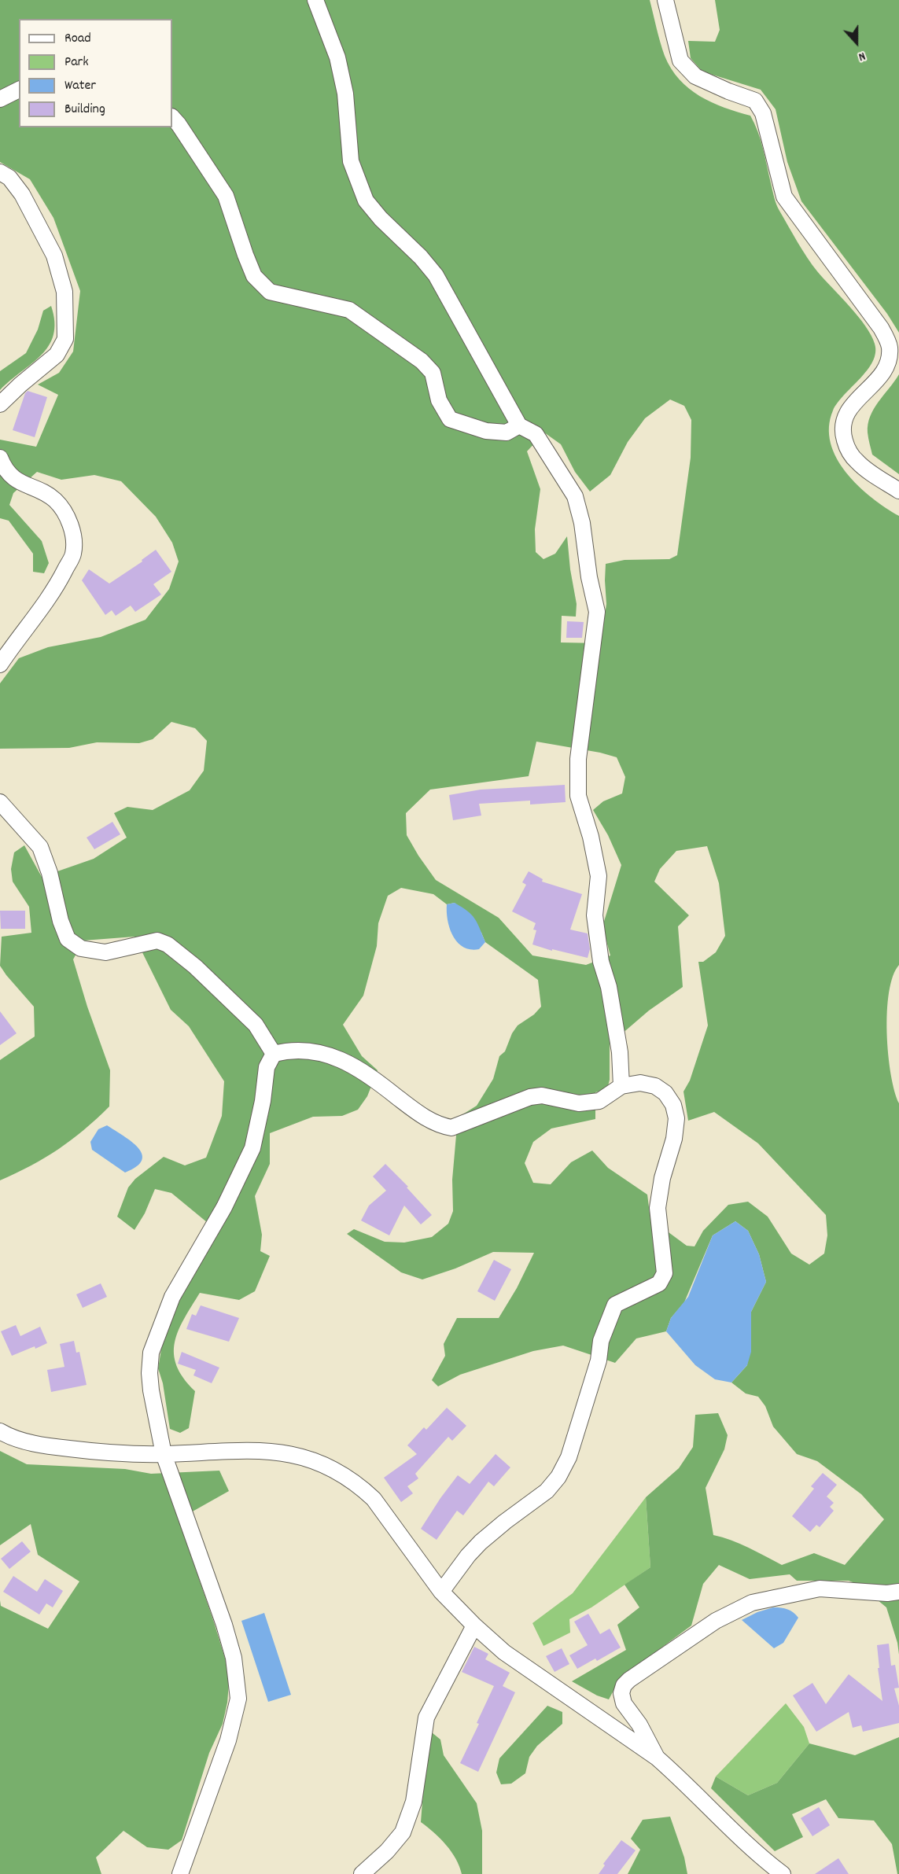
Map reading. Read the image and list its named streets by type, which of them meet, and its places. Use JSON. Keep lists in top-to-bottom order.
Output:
{
  "legend": [
    "Road",
    "Park",
    "Water",
    "Building"
  ],
  "north": "bottom"
}
